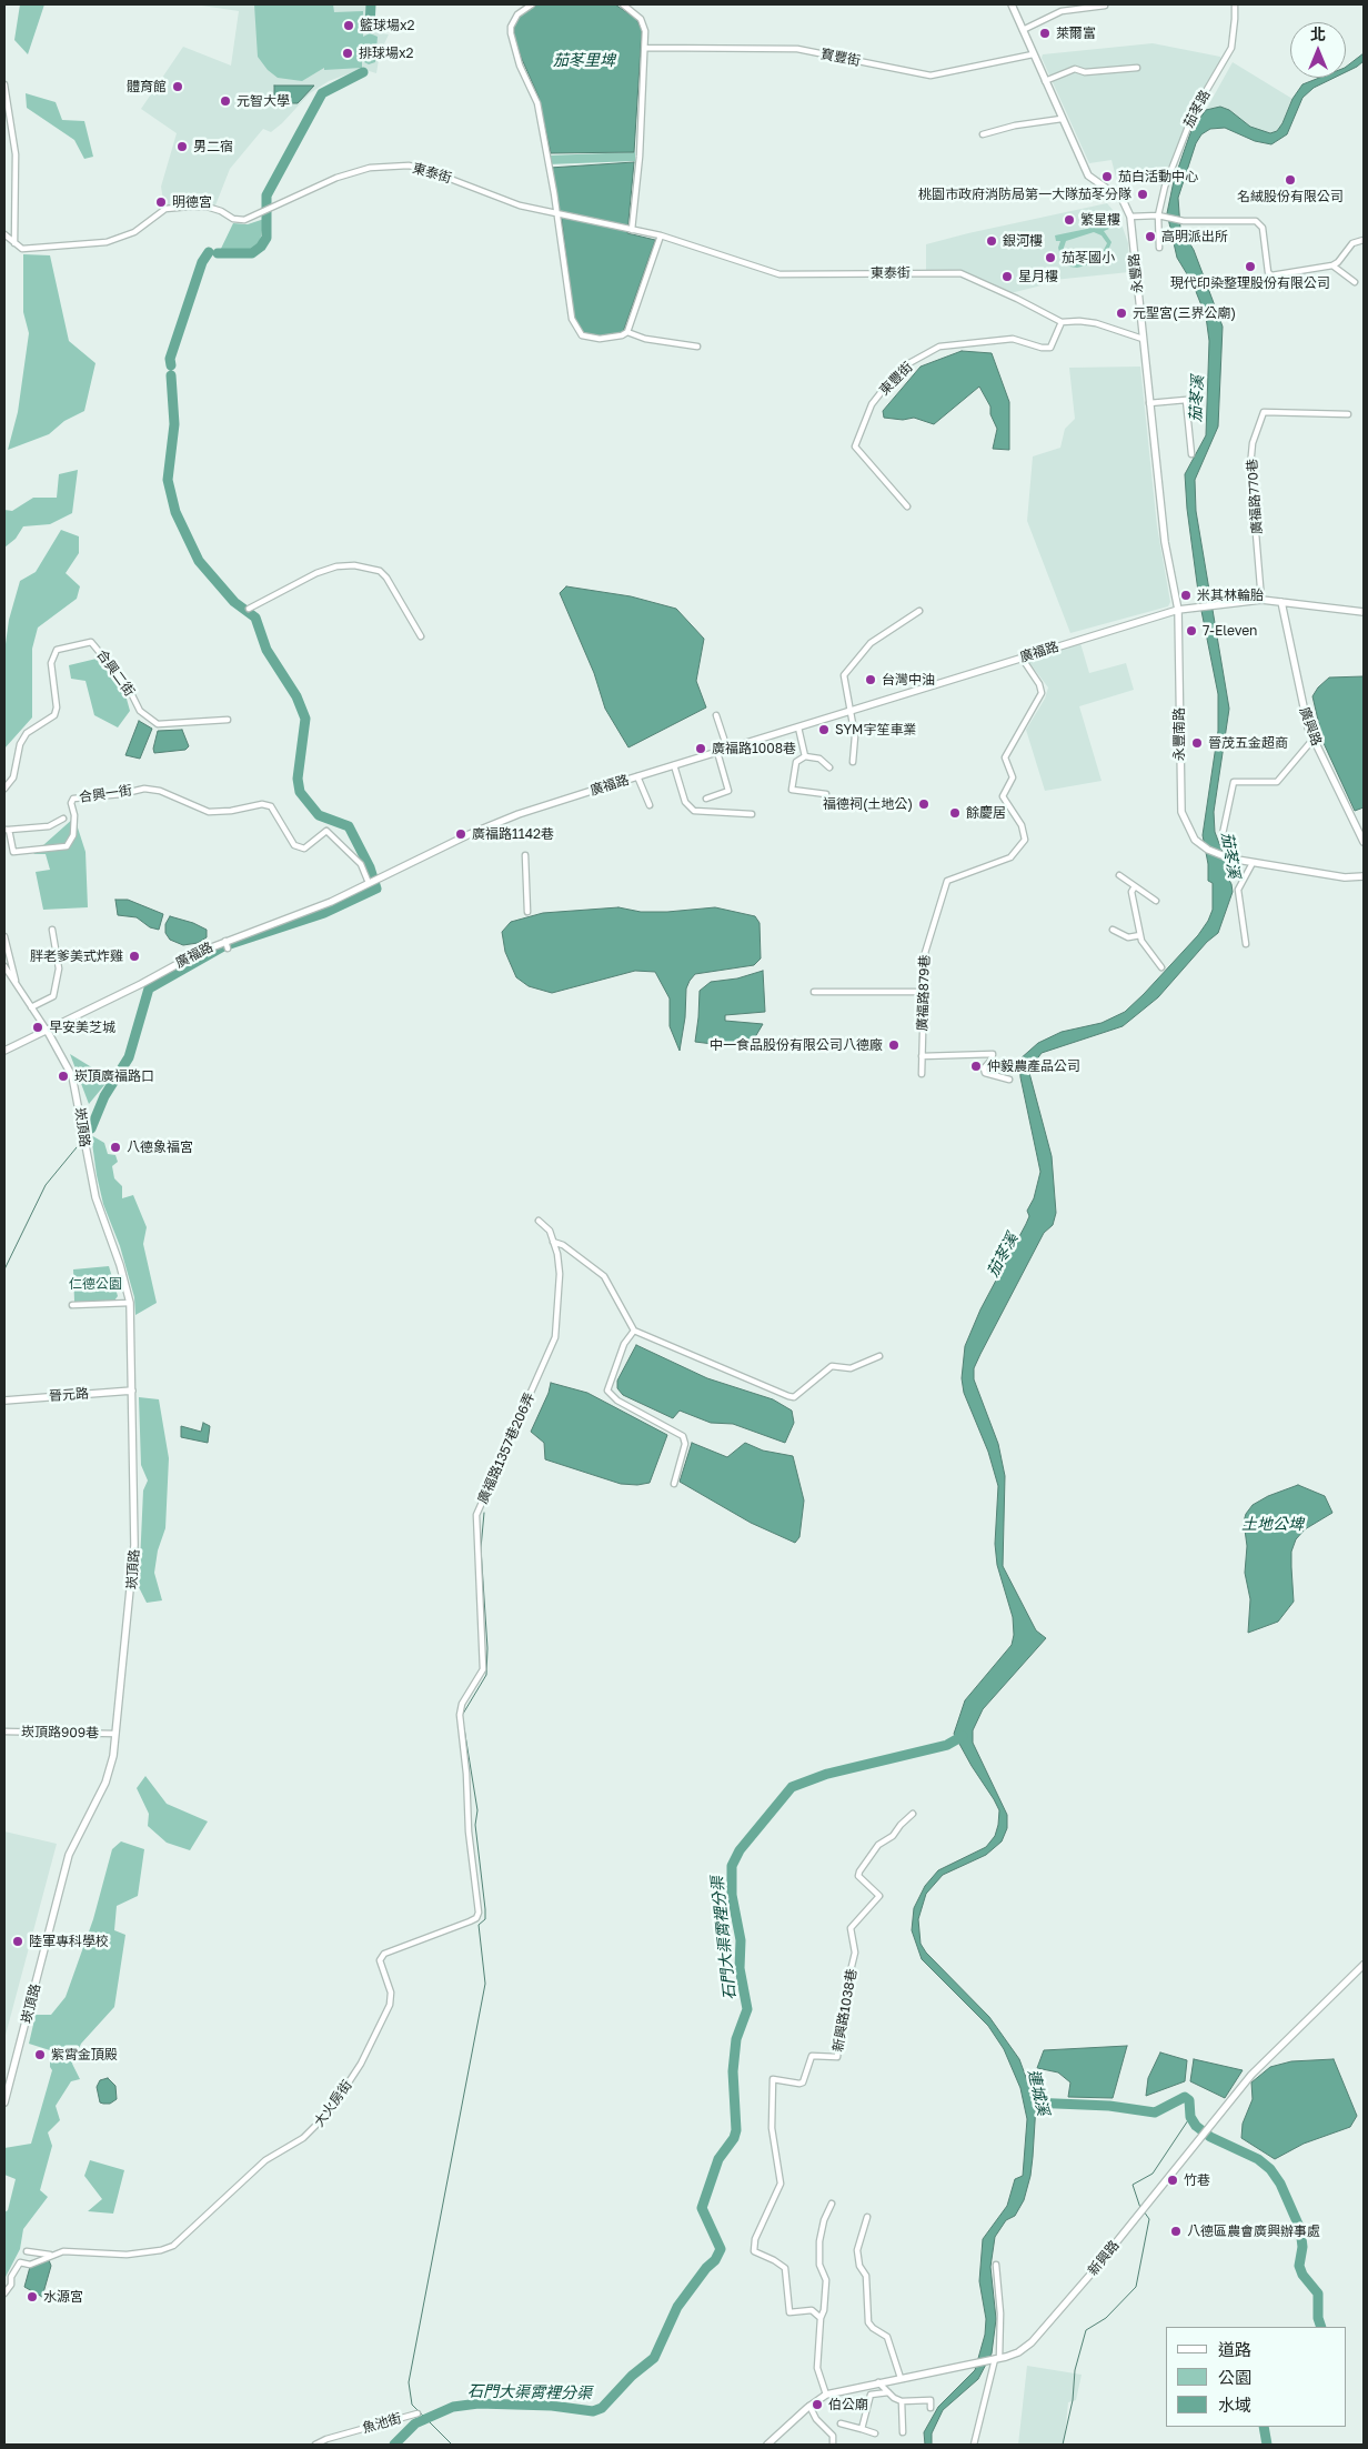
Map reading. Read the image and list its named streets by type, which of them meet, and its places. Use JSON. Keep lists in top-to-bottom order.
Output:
{
  "streets": {
    "street": [
      "寶豐街",
      "茄苳路",
      "東泰街",
      "永豐路",
      "東豐街",
      "廣福路770巷",
      "廣福路",
      "合興二街",
      "廣興路",
      "永豐南路",
      "合興一街",
      "廣福路879巷",
      "崁頂路",
      "晉元路",
      "廣福路1357巷206弄",
      "崁頂路909巷",
      "新興路1038巷",
      "大火房街",
      "新興路",
      "魚池街"
    ]
  },
  "crossings": [
    ["寶豐街", "永豐路"],
    ["東泰街", "永豐路"],
    ["東泰街", "東豐街"],
    ["永豐路", "廣福路"],
    ["永豐路", "永豐南路"],
    ["廣福路770巷", "廣福路"],
    ["廣福路", "永豐南路"],
    ["廣福路", "合興一街"],
    ["廣福路", "廣福路879巷"],
    ["廣福路", "崁頂路"],
    ["崁頂路", "晉元路"],
    ["崁頂路", "崁頂路909巷"],
    ["廣福路1357巷206弄", "大火房街"]
  ],
  "water": [
    "茄苳里埤",
    "茄苳溪",
    "土地公埤",
    "石門大渠霄裡分渠",
    "連城溪"
  ],
  "parks": ["仁德公園"],
  "places": [
    "籃球場x2",
    "萊爾富",
    "排球場x2",
    "體育館",
    "元智大學",
    "男二宿",
    "茄白活動中心",
    "名絨股份有限公司",
    "桃園市政府消防局第一大隊茄苳分隊",
    "明德宮",
    "繁星樓",
    "高明派出所",
    "銀河樓",
    "茄苳國小",
    "現代印染整理股份有限公司",
    "星月樓",
    "元聖宮(三界公廟)",
    "米其林輪胎",
    "7-Eleven",
    "台灣中油",
    "SYM宇笙車業",
    "晉茂五金超商",
    "廣福路1008巷",
    "福德祠(土地公)",
    "餘慶居",
    "廣福路1142巷",
    "胖老爹美式炸雞",
    "早安美芝城",
    "中一食品股份有限公司八德廠",
    "仲毅農產品公司",
    "崁頂廣福路口",
    "八德象福宮",
    "陸軍專科學校",
    "紫霄金頂殿",
    "竹巷",
    "八德區農會廣興辦事處",
    "水源宮",
    "伯公廟"
  ],
  "legend": ["道路", "公園", "水域"],
  "north": "top"
}
